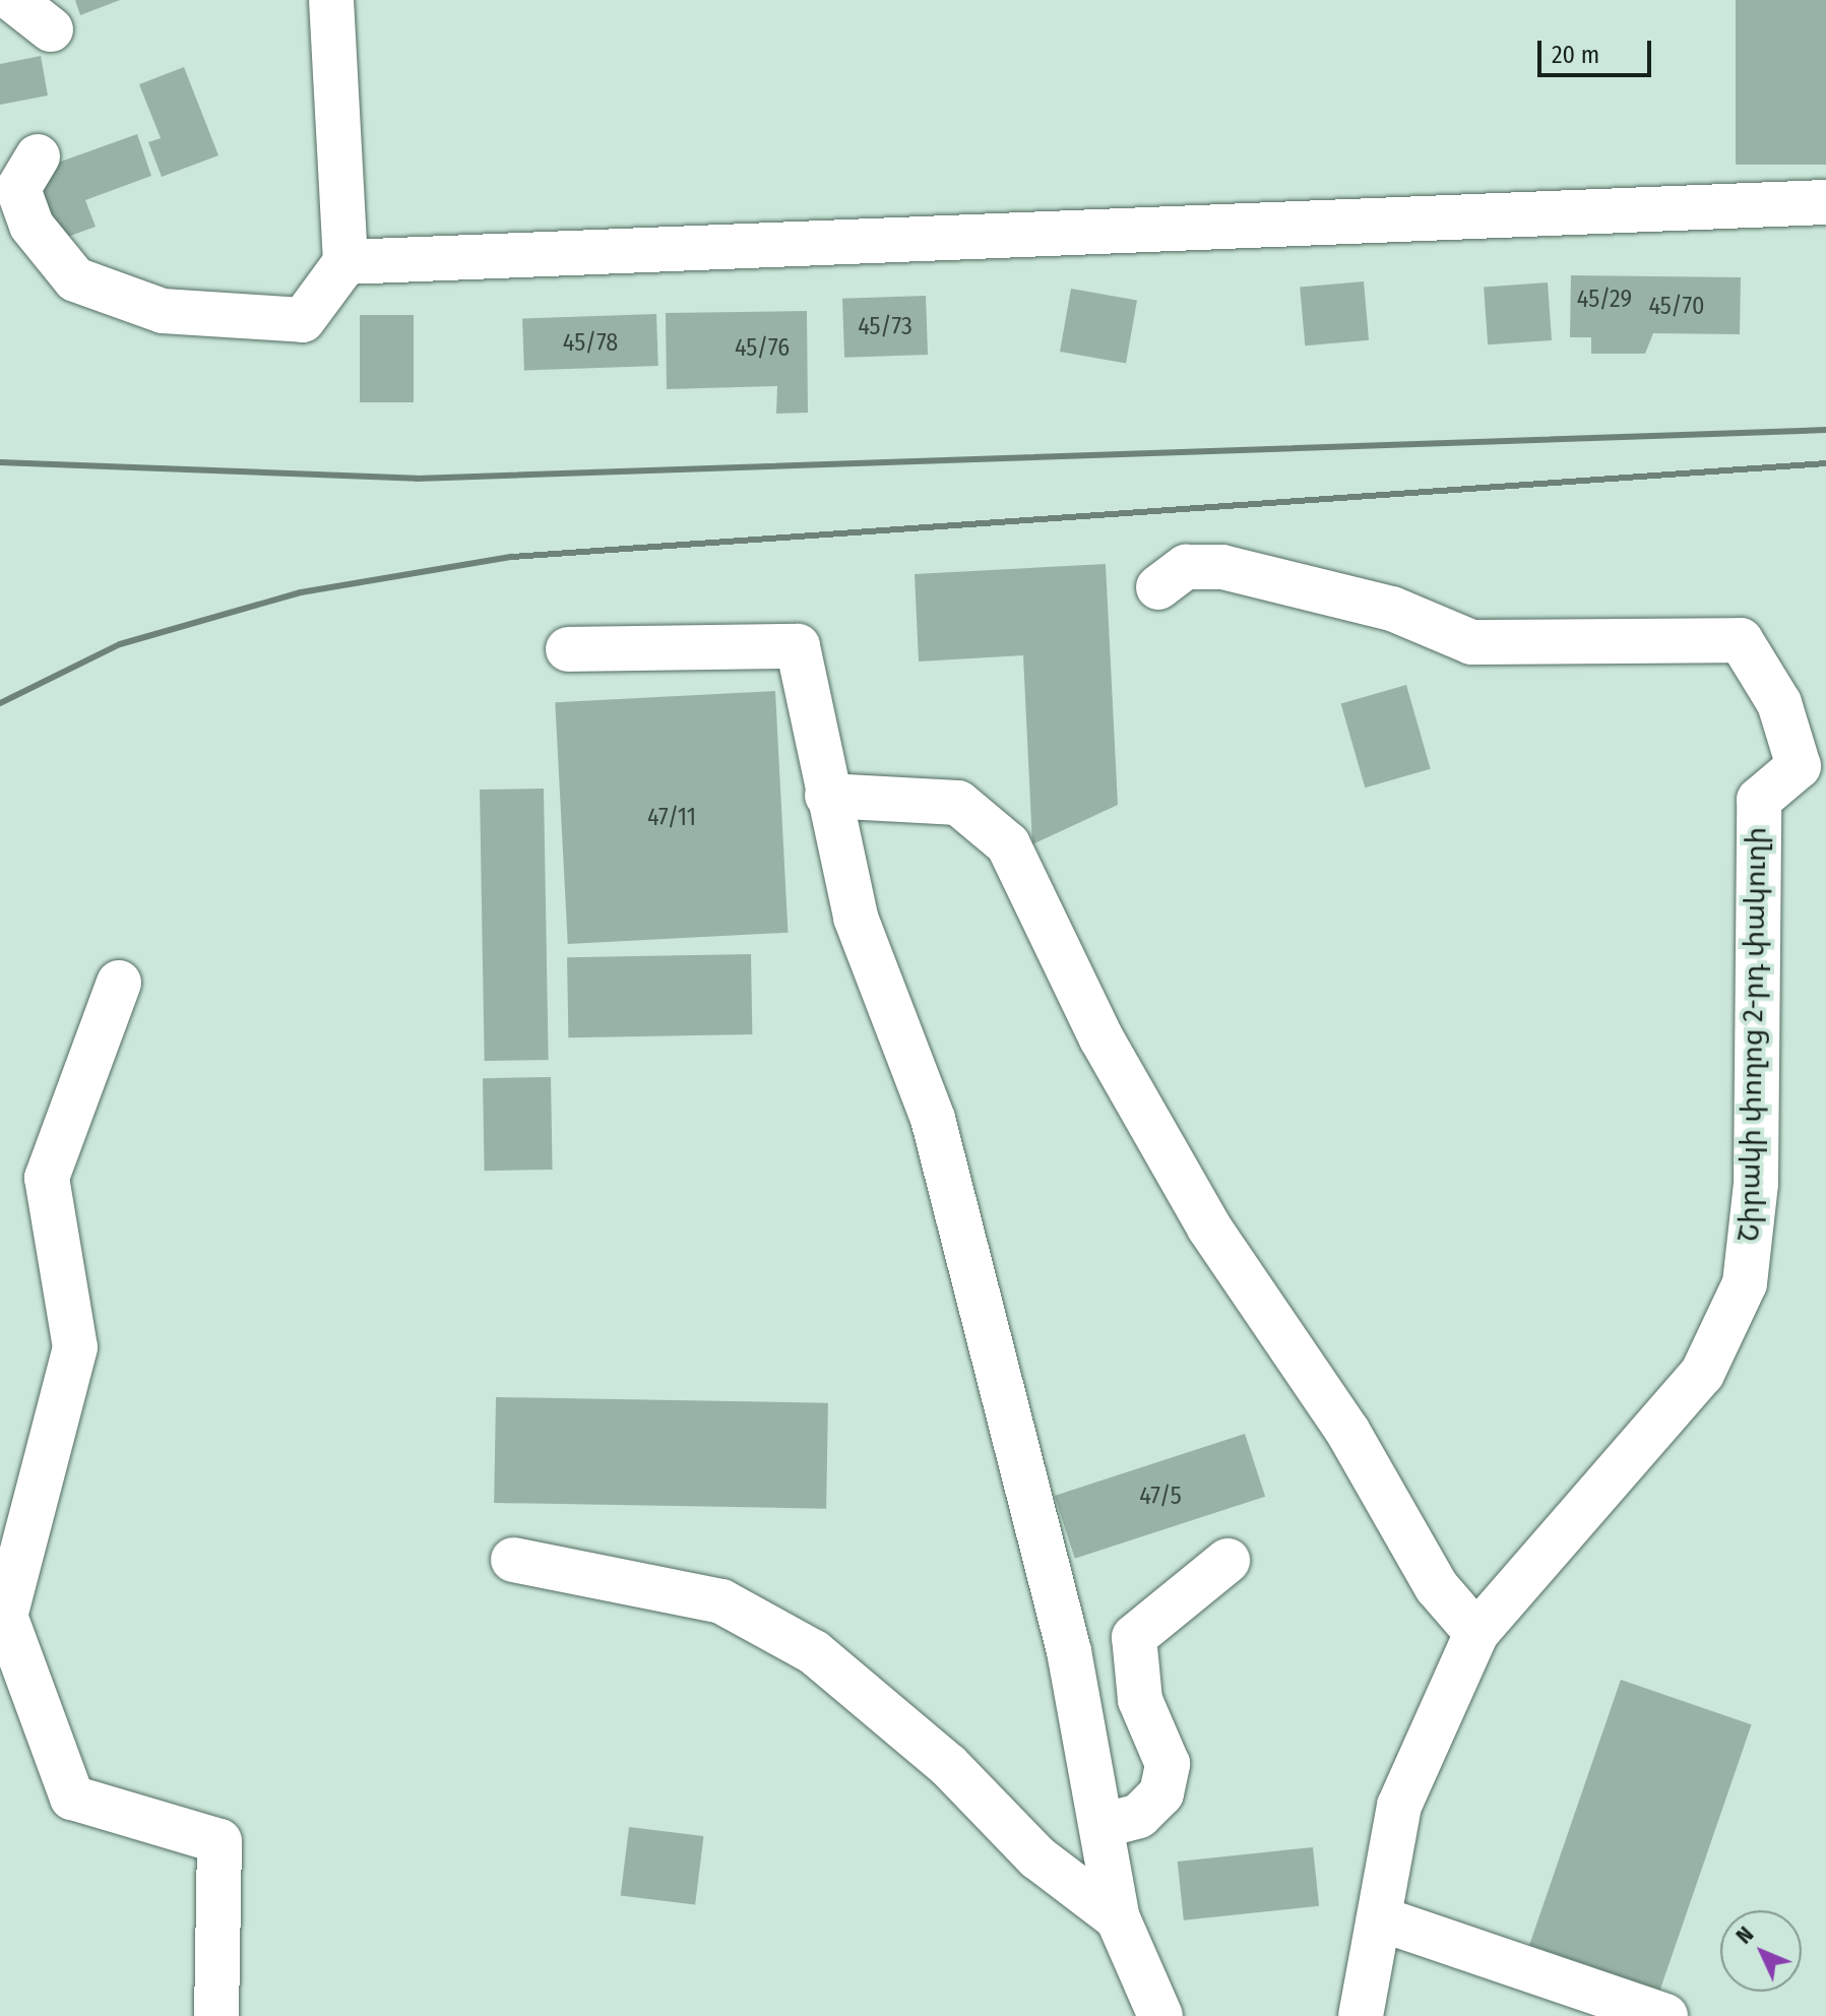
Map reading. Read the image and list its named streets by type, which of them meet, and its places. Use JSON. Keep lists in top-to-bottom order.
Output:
{
  "streets": {
    "street": ["Շիրակի փողոց 2-րդ փակուղի"]
  },
  "house_numbers": [
    "45/29",
    "45/70",
    "45/73",
    "45/78",
    "45/76",
    "47/11",
    "47/5"
  ],
  "scale_bar": "20 m",
  "north": "top left"
}
